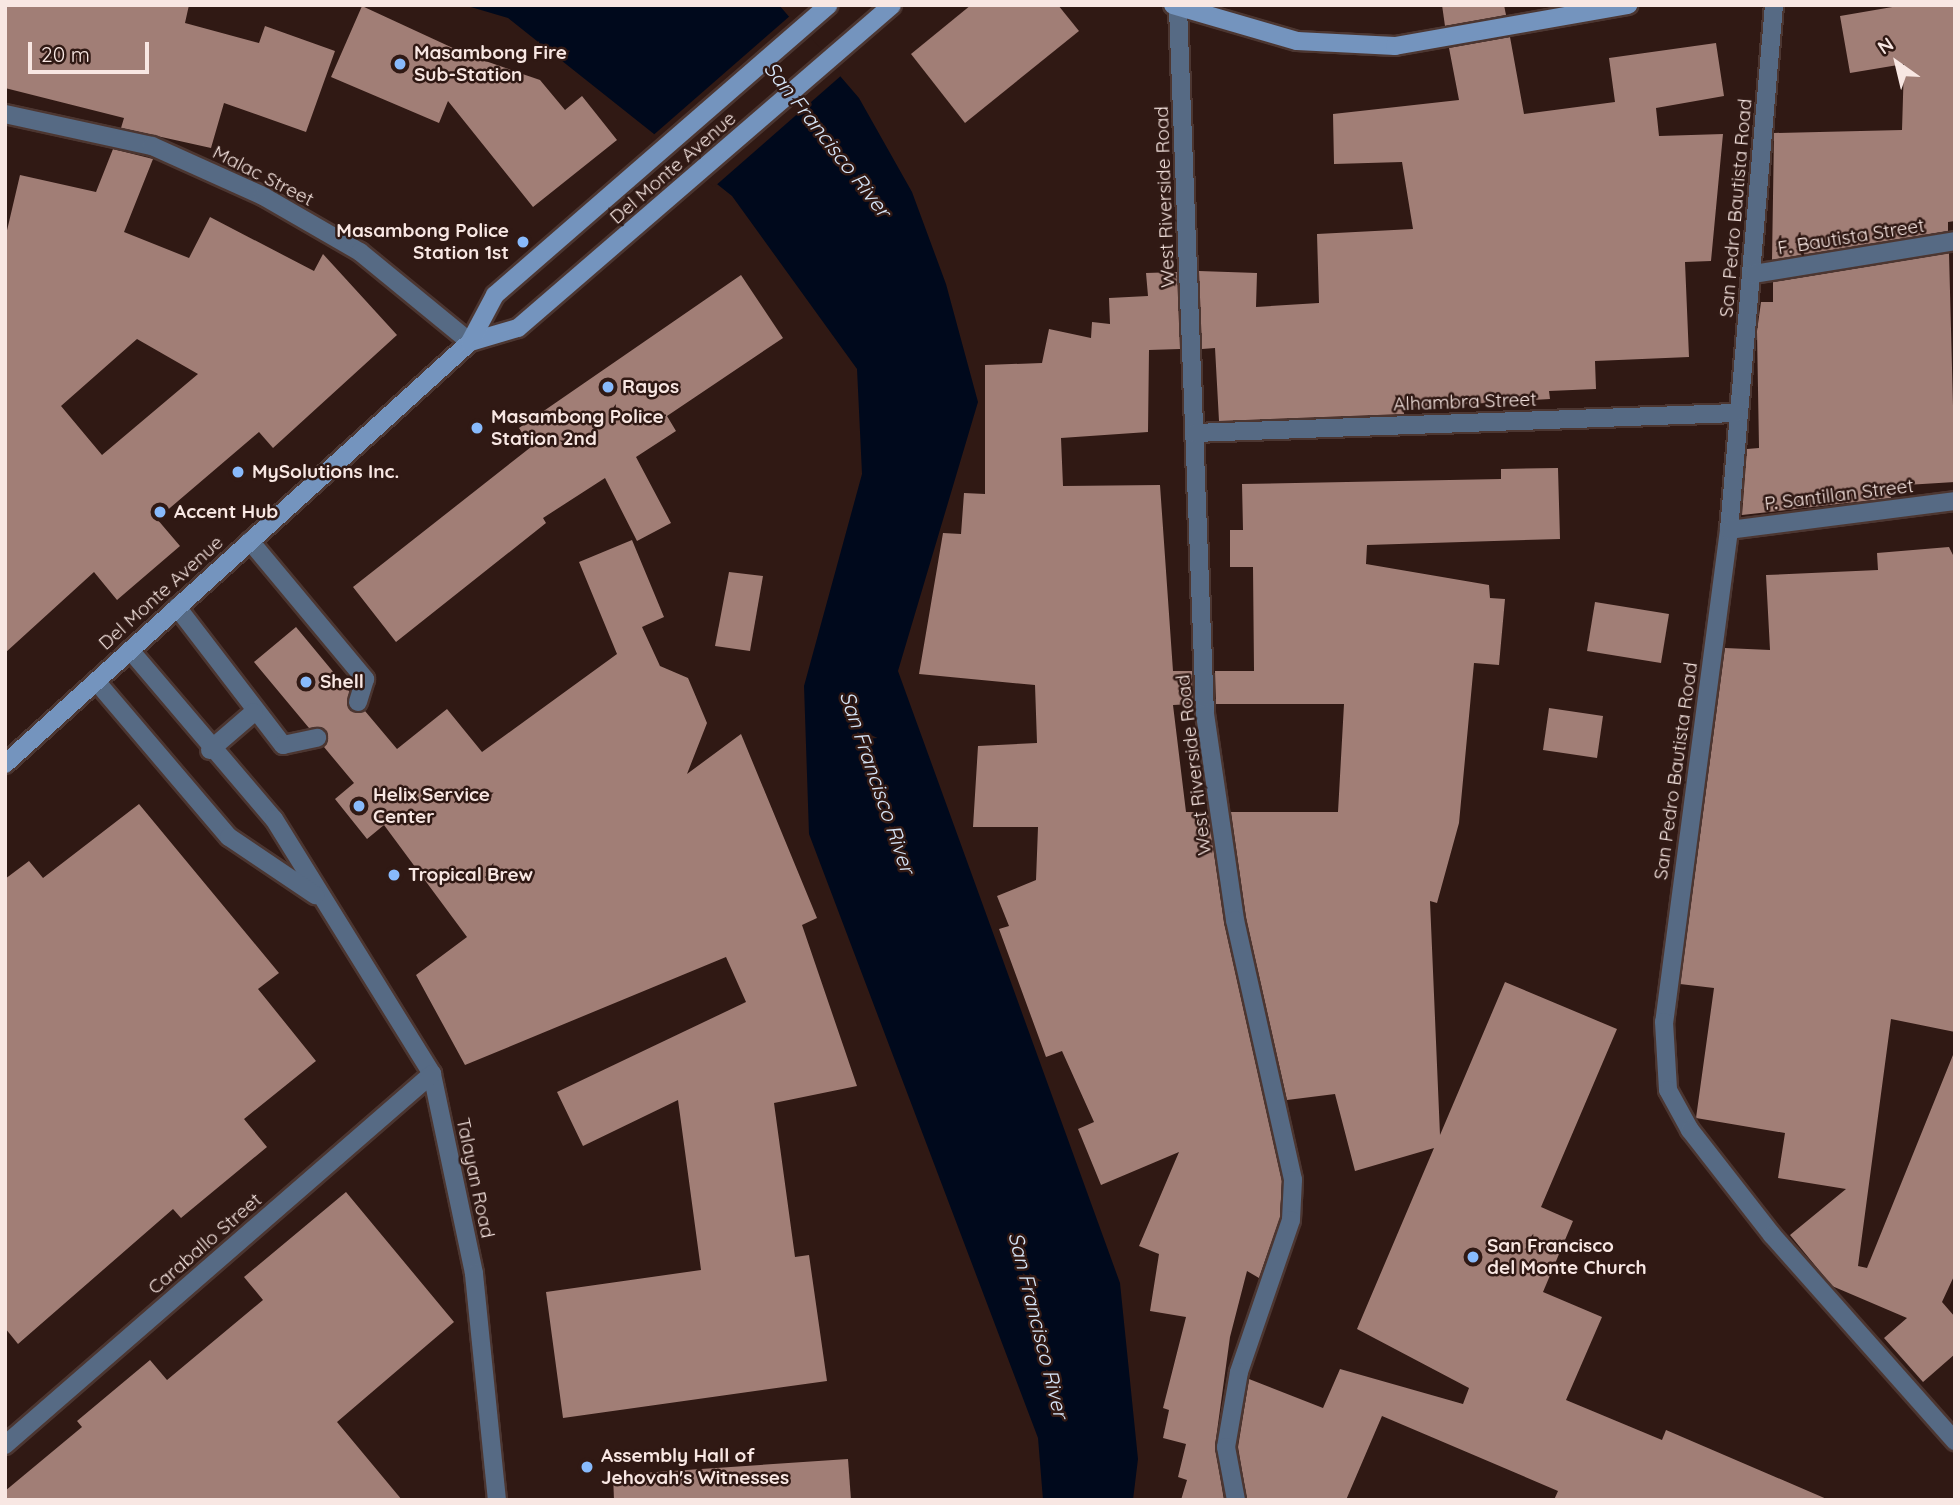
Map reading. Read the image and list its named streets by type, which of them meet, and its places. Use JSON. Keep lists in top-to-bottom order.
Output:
{
  "streets": {
    "main road": ["Del Monte Avenue"],
    "street": [
      "Malac Street",
      "West Riverside Road",
      "San Pedro Bautista Road",
      "F. Bautista Street",
      "Alhambra Street",
      "P. Santillan Street",
      "Talayan Road",
      "Caraballo Street"
    ]
  },
  "crossings": [
    ["Del Monte Avenue", "Malac Street"],
    ["Del Monte Avenue", "Talayan Road"],
    ["West Riverside Road", "Alhambra Street"],
    ["San Pedro Bautista Road", "F. Bautista Street"],
    ["San Pedro Bautista Road", "Alhambra Street"],
    ["San Pedro Bautista Road", "P. Santillan Street"],
    ["Talayan Road", "Caraballo Street"]
  ],
  "water": ["San Francisco River"],
  "places": [
    "Masambong Fire Sub-Station",
    "Masambong Police Station 1st",
    "Rayos",
    "Masambong Police Station 2nd",
    "MySolutions Inc.",
    "Accent Hub",
    "Shell",
    "Helix Service Center",
    "Tropical Brew",
    "San Francisco del Monte Church",
    "Assembly Hall of Jehovah's Witnesses"
  ],
  "scale_bar": "20 m",
  "north": "top left"
}
